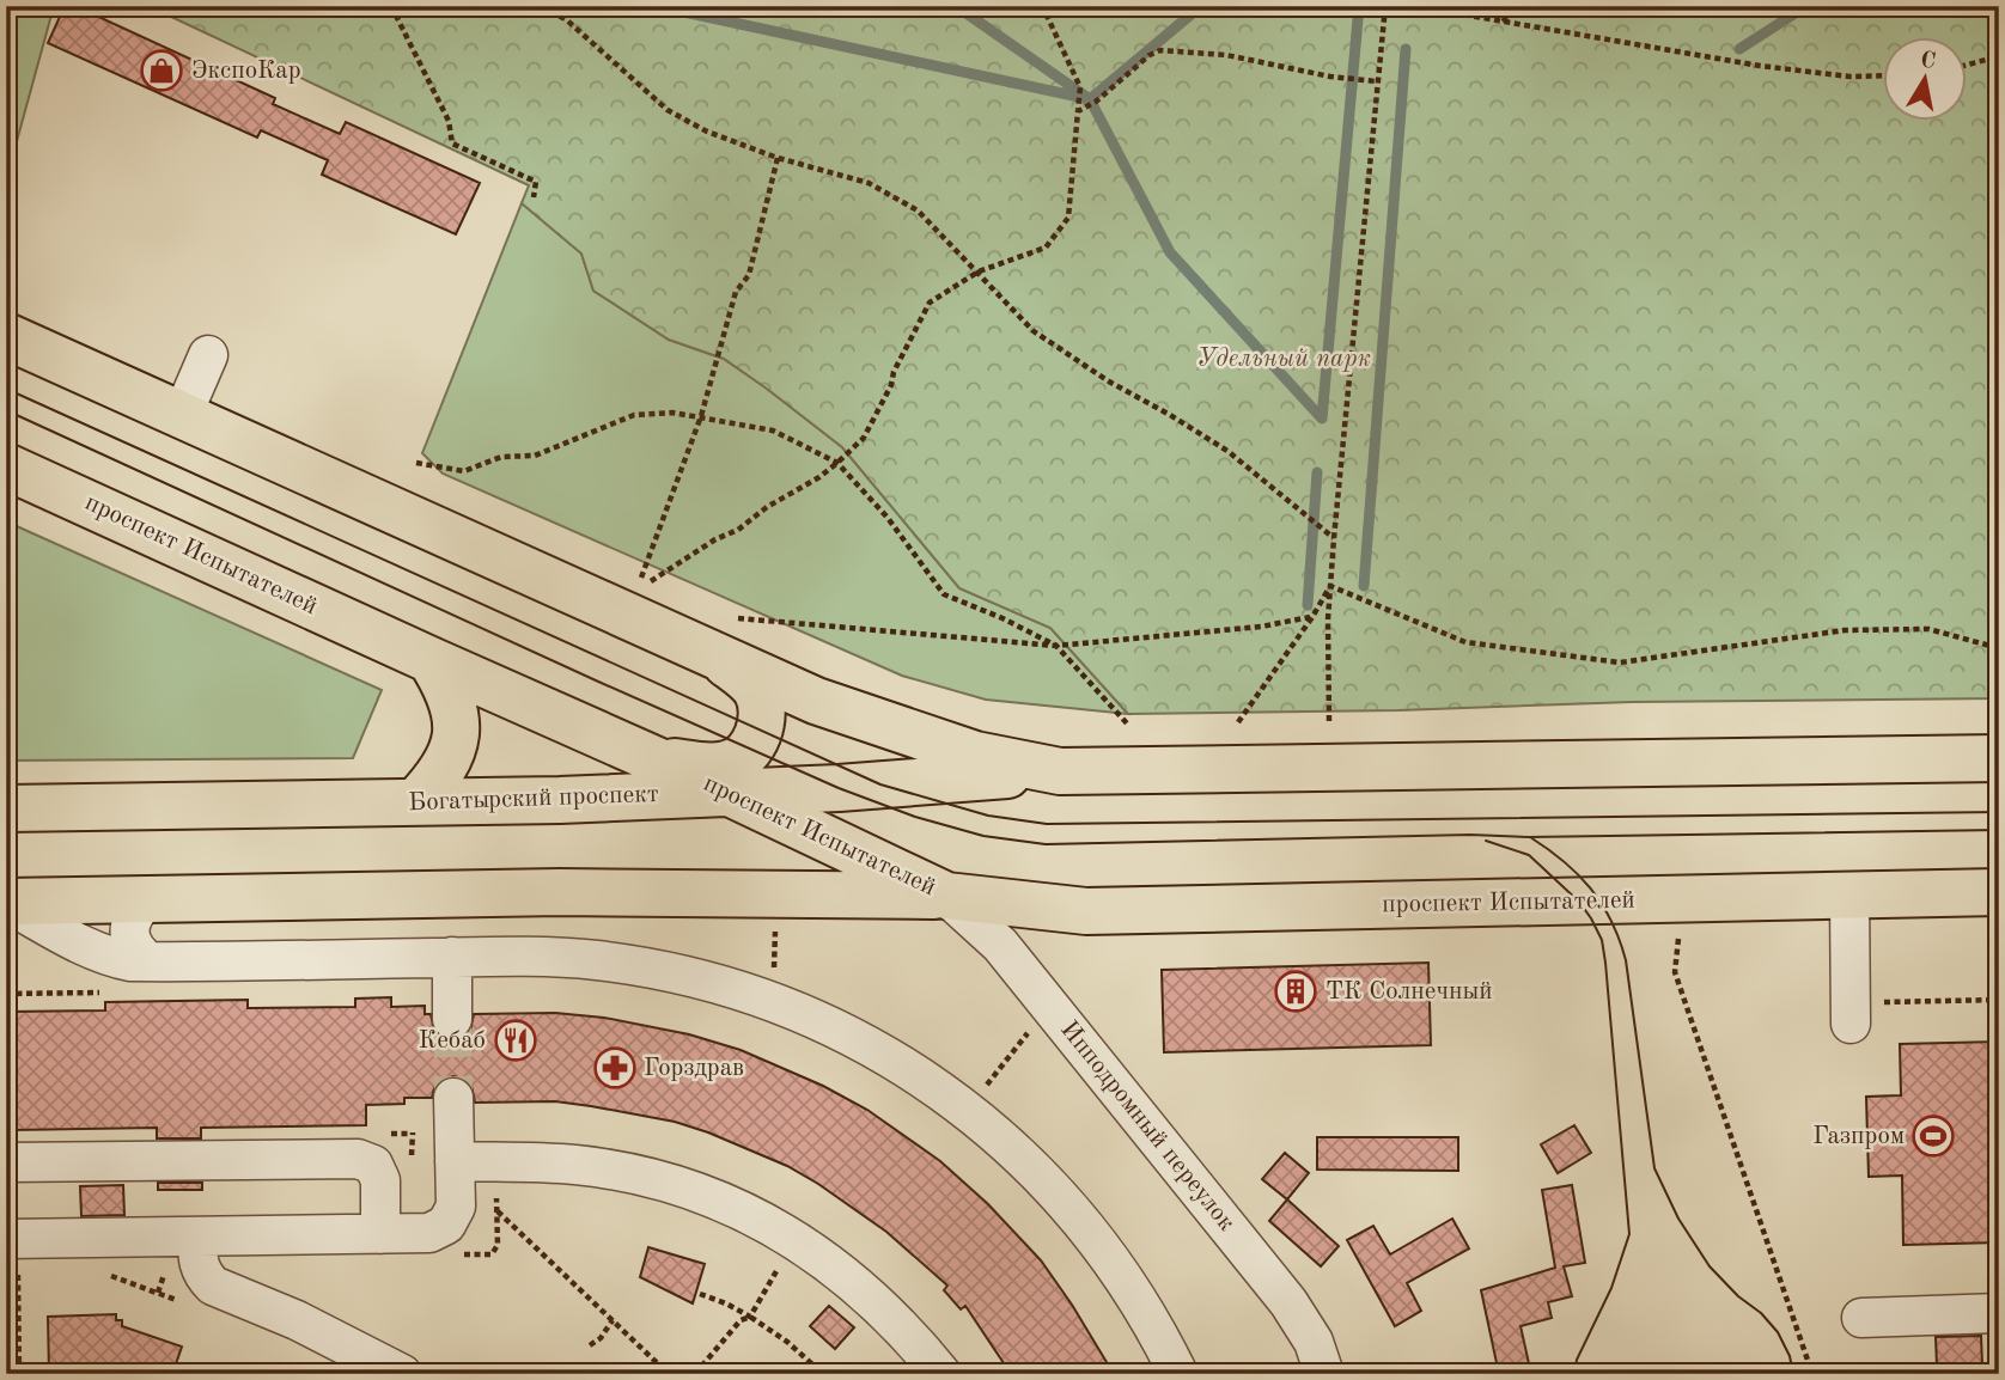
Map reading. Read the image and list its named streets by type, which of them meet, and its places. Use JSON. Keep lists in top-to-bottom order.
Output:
{
  "streets": {
    "main road": ["проспект Испытателей", "Богатырский проспект"],
    "street": ["Ипподромный переулок"]
  },
  "crossings": [
    ["проспект Испытателей", "Богатырский проспект"],
    ["проспект Испытателей", "Ипподромный переулок"]
  ],
  "parks": ["Удельный парк"],
  "places": {
    "shop": ["ЭкспоКар"],
    "building": ["ТК Солнечный"],
    "restaurant": ["Кебаб"],
    "pharmacy": ["Горздрав"],
    "sports": ["Газпром"]
  },
  "north": "top"
}
